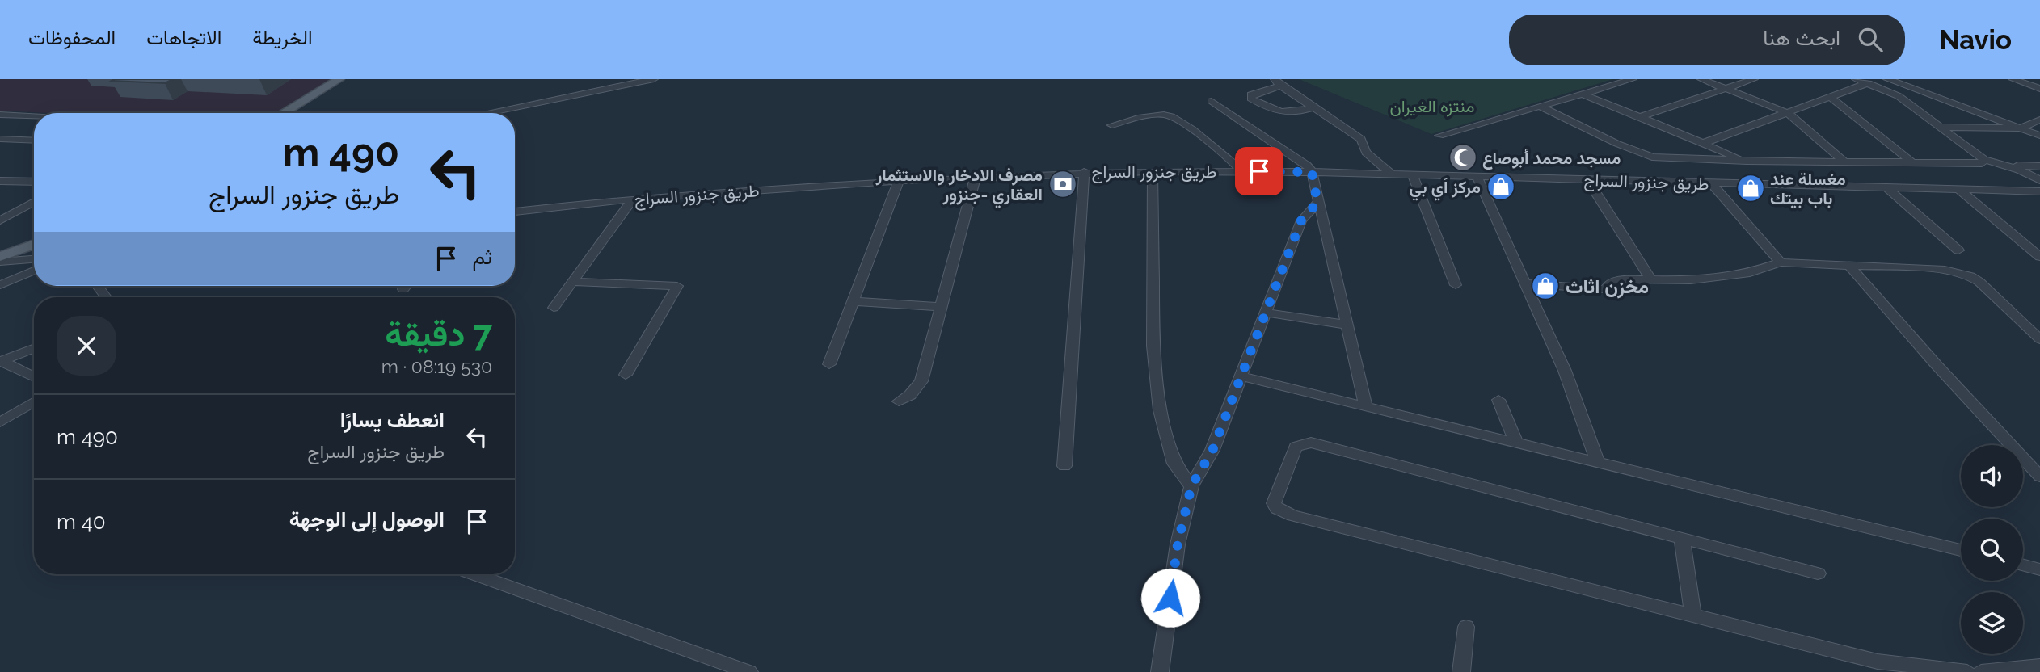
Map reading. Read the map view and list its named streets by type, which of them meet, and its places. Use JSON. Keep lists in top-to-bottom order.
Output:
{
  "streets": {
    "street": ["طريق جنزور السراج"]
  },
  "parks": ["منتزه الغيران"],
  "places": {
    "mosque": ["مسجد محمد أبوصاع"],
    "bank": ["مصرف الادخار والاستثمار العقاري -جنزور"],
    "shop": ["مركز اَي بي", "مغسلة عند باب بيتك", "مخزن اثاث"]
  },
  "page": {
    "header": "Navio",
    "search": "ابحث هنا",
    "nav": ["الخريطة", "الاتجاهات", "المحفوظات"],
    "turn": ["490 m", "طريق جنزور السراج"],
    "then": "ثم",
    "heading": ["7 دقيقة", "530 m · 08:19"],
    "list": [
      {
        "name": "انعطف يسارًا",
        "note": "طريق جنزور السراج",
        "value": "490 m"
      },
      {
        "name": "الوصول إلى الوجهة",
        "value": "40 m"
      }
    ]
  }
}
